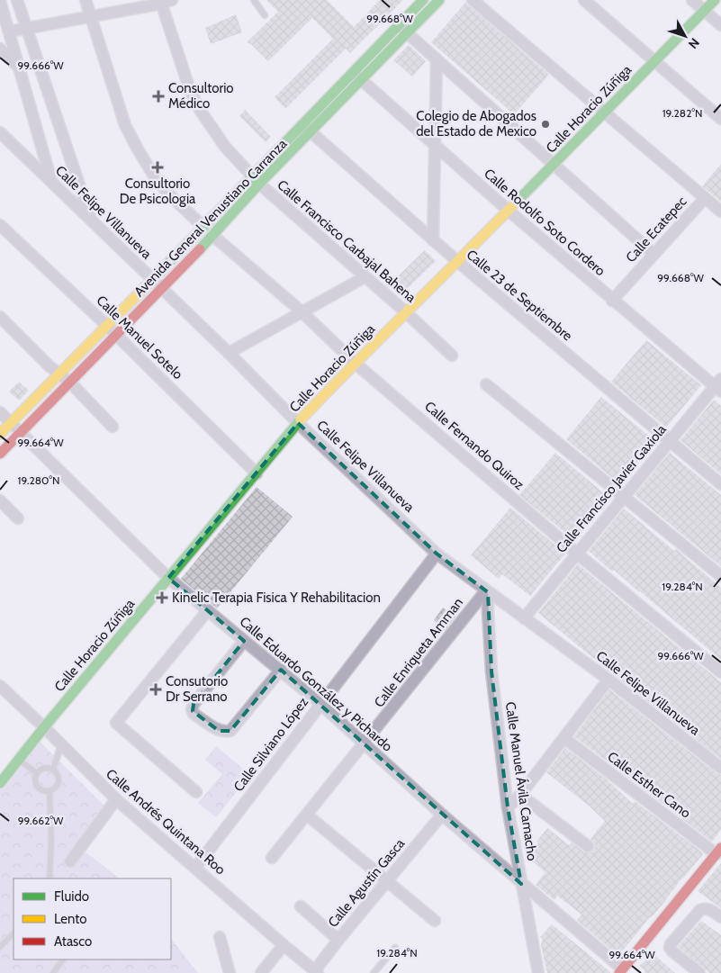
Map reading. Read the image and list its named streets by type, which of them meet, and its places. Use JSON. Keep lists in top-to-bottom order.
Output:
{
  "streets": {
    "main road": ["Calle Horacio Zúñiga", "Avenida General Venustiano Carranza"],
    "street": [
      "Calle Felipe Villanueva",
      "Calle Rodolfo Soto Cordero",
      "Calle Ecatepec",
      "Calle Francisco Carbajal Bahena",
      "Calle 23 de Septiembre",
      "Calle Manuel Sotelo",
      "Calle Fernando Quiroz",
      "Calle Francisco Javier Gaxiola",
      "Calle Enriqueta Amman",
      "Calle Eduardo González y Pichardo",
      "Calle Silviano López",
      "Calle Manuel Ávila Camacho",
      "Calle Esther Cano",
      "Calle Andrés Quintana Roo",
      "Calle Agustín Gasca"
    ]
  },
  "crossings": [
    ["Calle Horacio Zúñiga", "Calle Felipe Villanueva"],
    ["Calle Horacio Zúñiga", "Calle Rodolfo Soto Cordero"],
    ["Calle Horacio Zúñiga", "Calle Francisco Carbajal Bahena"],
    ["Calle Horacio Zúñiga", "Calle 23 de Septiembre"],
    ["Calle Horacio Zúñiga", "Calle Manuel Sotelo"],
    ["Calle Horacio Zúñiga", "Calle Fernando Quiroz"],
    ["Calle Horacio Zúñiga", "Calle Eduardo González y Pichardo"],
    ["Calle Horacio Zúñiga", "Calle Andrés Quintana Roo"],
    ["Calle Felipe Villanueva", "Avenida General Venustiano Carranza"],
    ["Calle Felipe Villanueva", "Calle Francisco Javier Gaxiola"],
    ["Calle Felipe Villanueva", "Calle Enriqueta Amman"],
    ["Calle Felipe Villanueva", "Calle Silviano López"],
    ["Calle Felipe Villanueva", "Calle Manuel Ávila Camacho"],
    ["Avenida General Venustiano Carranza", "Calle Rodolfo Soto Cordero"],
    ["Avenida General Venustiano Carranza", "Calle Francisco Carbajal Bahena"],
    ["Avenida General Venustiano Carranza", "Calle 23 de Septiembre"],
    ["Avenida General Venustiano Carranza", "Calle Manuel Sotelo"],
    ["Avenida General Venustiano Carranza", "Calle Fernando Quiroz"],
    ["Avenida General Venustiano Carranza", "Calle Eduardo González y Pichardo"],
    ["Calle Rodolfo Soto Cordero", "Calle Ecatepec"],
    ["Calle Rodolfo Soto Cordero", "Calle Francisco Javier Gaxiola"],
    ["Calle 23 de Septiembre", "Calle Francisco Javier Gaxiola"],
    ["Calle Fernando Quiroz", "Calle Francisco Javier Gaxiola"],
    ["Calle Enriqueta Amman", "Calle Eduardo González y Pichardo"],
    ["Calle Enriqueta Amman", "Calle Manuel Ávila Camacho"],
    ["Calle Eduardo González y Pichardo", "Calle Silviano López"],
    ["Calle Eduardo González y Pichardo", "Calle Manuel Ávila Camacho"],
    ["Calle Eduardo González y Pichardo", "Calle Agustín Gasca"],
    ["Calle Silviano López", "Calle Andrés Quintana Roo"],
    ["Calle Andrés Quintana Roo", "Calle Agustín Gasca"]
  ],
  "places": {
    "health": [
      "Consultorio Médico",
      "Consultorio De Psicologia",
      "Kinelic Terapia Fisica Y Rehabilitacion",
      "Consutorio Dr Serrano"
    ],
    "other": ["Colegio de Abogados del Estado de Mexico"]
  },
  "legend": ["Fluido", "Lento", "Atasco"],
  "north": "bottom right",
  "coordinates": [
    "99.668°W",
    "99.666°W",
    "19.282°N",
    "99.664°W",
    "19.280°N",
    "19.284°N",
    "99.662°W"
  ]
}
